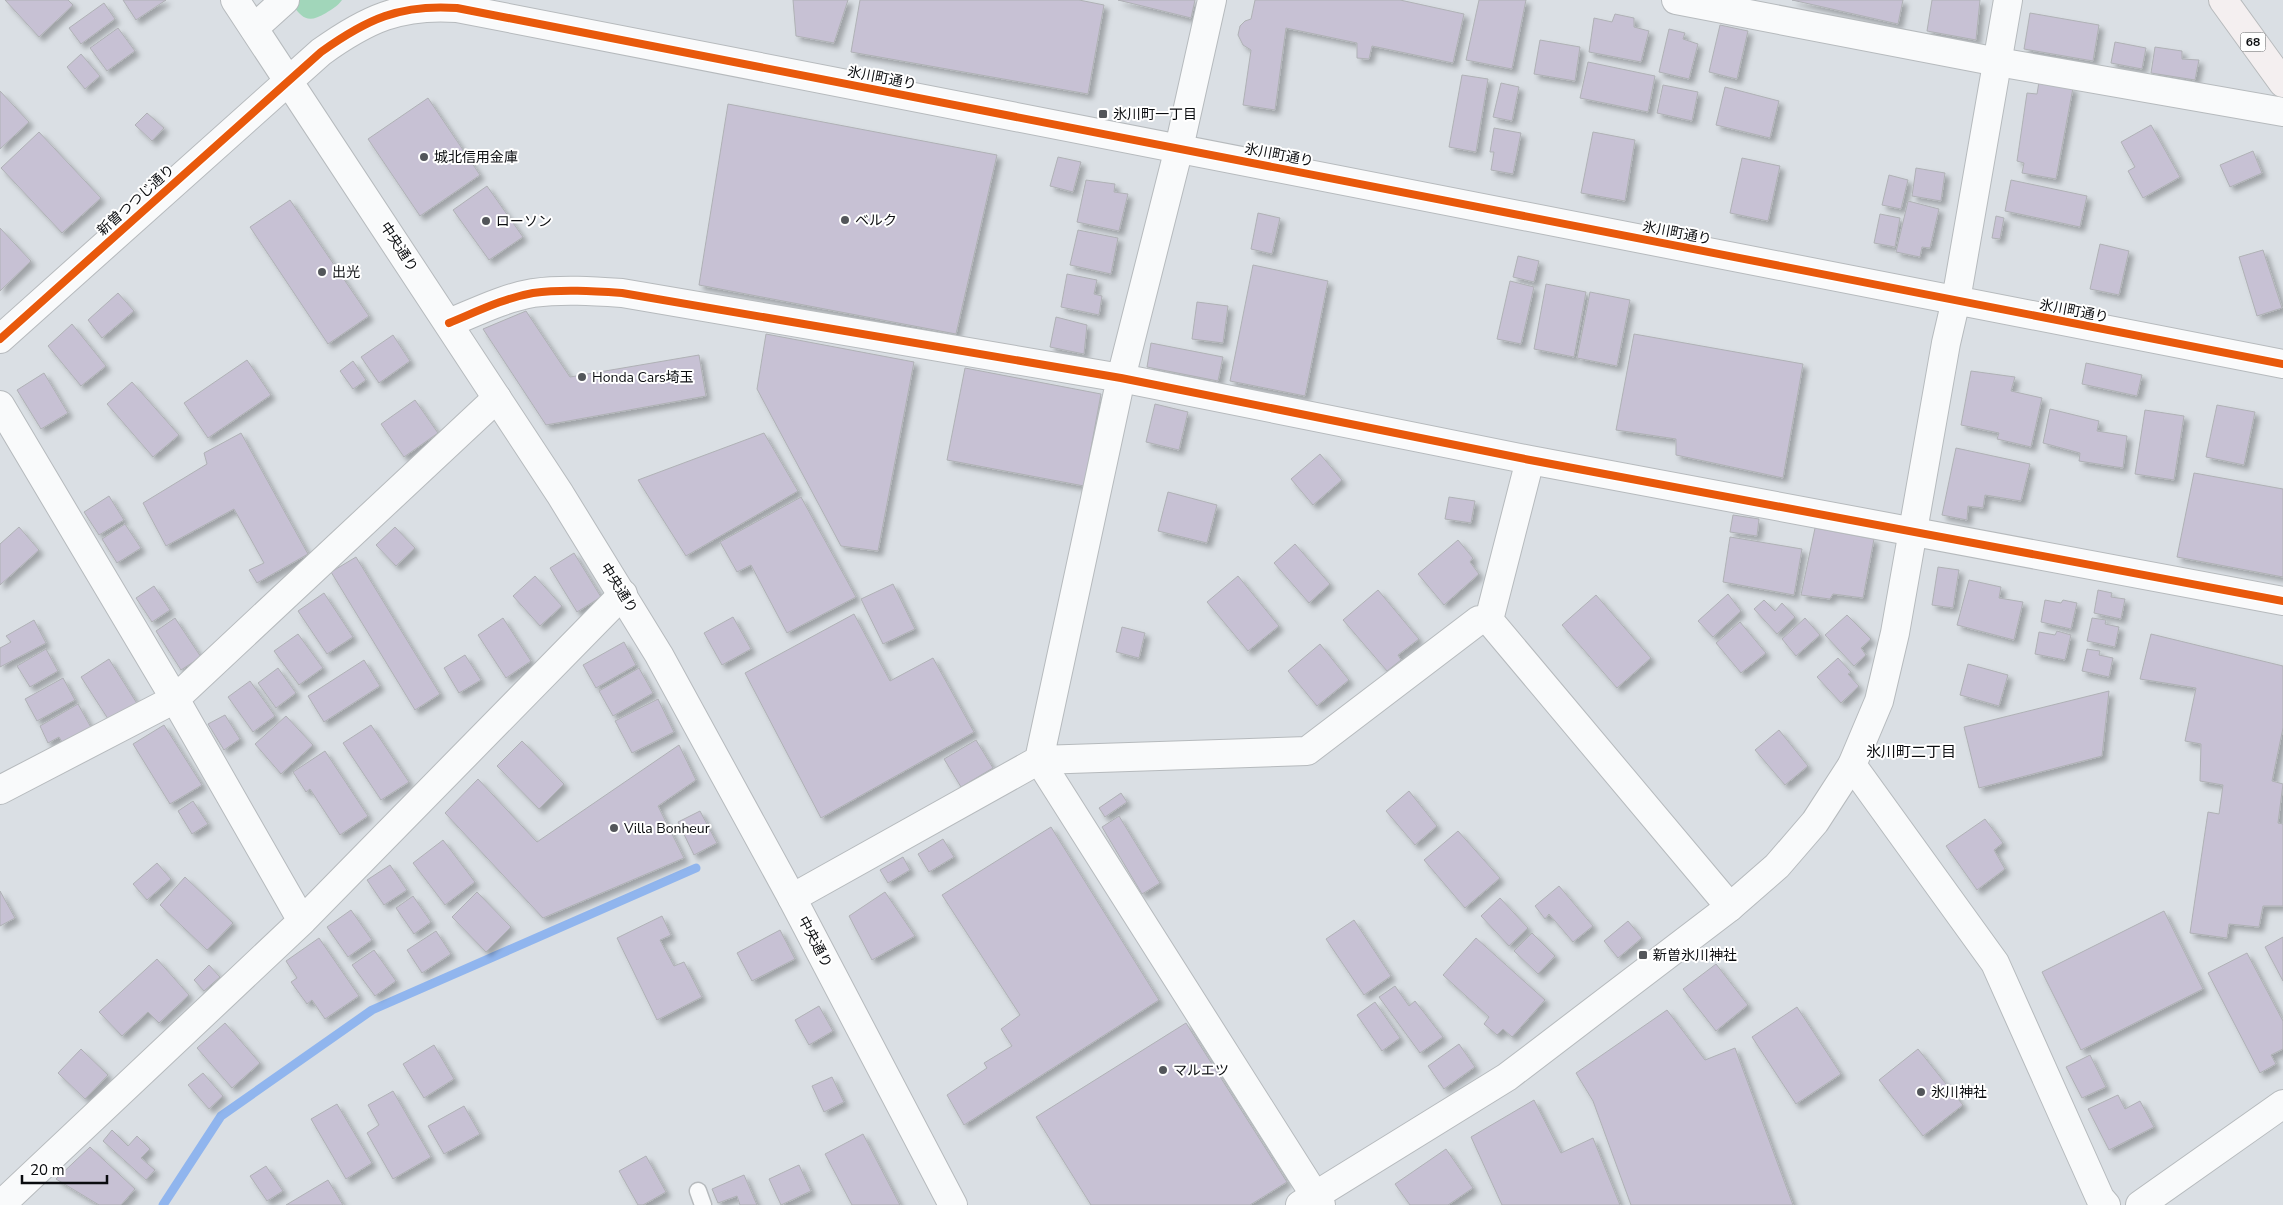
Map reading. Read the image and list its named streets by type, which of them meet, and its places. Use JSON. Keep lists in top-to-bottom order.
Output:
{
  "streets": {
    "main road": ["68"],
    "street": ["氷川町通り", "新曽つつじ通り", "中央通り"]
  },
  "crossings": [
    ["氷川町通り", "新曽つつじ通り"],
    ["氷川町通り", "中央通り"],
    ["新曽つつじ通り", "中央通り"]
  ],
  "districts": ["氷川町二丁目"],
  "places": {
    "transit": ["氷川町一丁目", "新曽氷川神社"],
    "other": [
      "城北信用金庫",
      "ベルク",
      "ローソン",
      "出光",
      "Honda Cars埼玉",
      "Villa Bonheur",
      "マルエツ",
      "氷川神社"
    ]
  },
  "scale_bar": "20 m"
}
